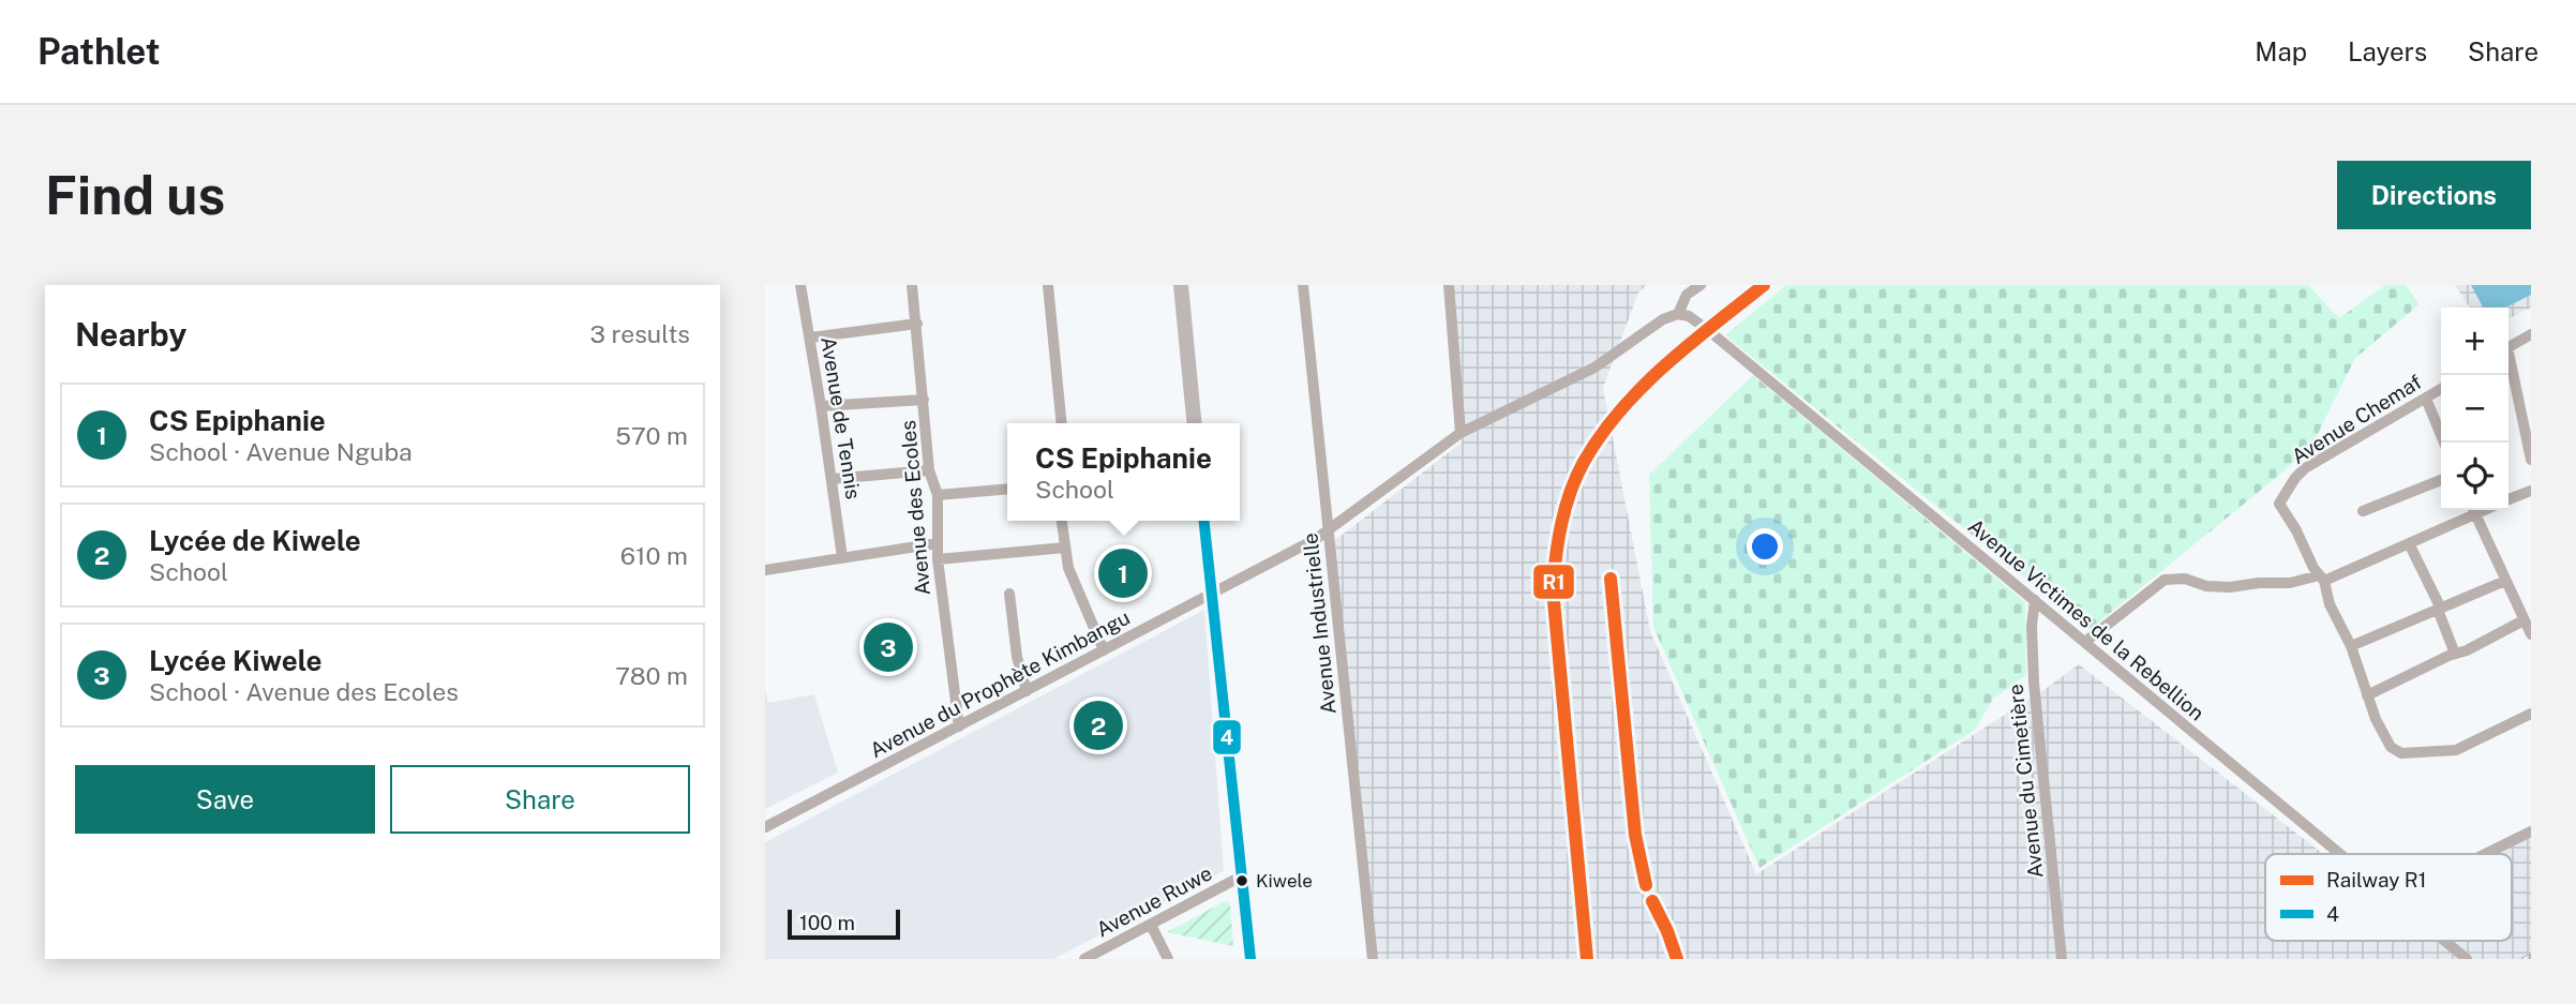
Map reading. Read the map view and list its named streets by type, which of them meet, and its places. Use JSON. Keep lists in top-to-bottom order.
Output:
{
  "streets": {
    "street": [
      "Avenue de Tennis",
      "Avenue Chemaf",
      "Avenue des Ecoles",
      "Avenue Victimes de la Rebellion",
      "Avenue Industrielle",
      "Avenue du Prophète Kimbangu",
      "Avenue du Cimetière",
      "Avenue Ruwe"
    ]
  },
  "crossings": [
    ["Avenue des Ecoles", "Avenue du Prophète Kimbangu"],
    ["Avenue Victimes de la Rebellion", "Avenue du Prophète Kimbangu"],
    ["Avenue Victimes de la Rebellion", "Avenue du Cimetière"],
    ["Avenue Industrielle", "Avenue du Prophète Kimbangu"]
  ],
  "places": ["Kiwele"],
  "lines": ["rail line R1", "transit line 4"],
  "legend": ["Railway R1", "4"],
  "scale_bar": "100 m",
  "page": {
    "header": "Pathlet",
    "nav": ["Map", "Layers", "Share"],
    "buttons": [
      "Directions",
      ["Save", "Share"]
    ],
    "title": "Find us",
    "heading": ["Nearby", "3 results"],
    "map_buttons": ["+", "−"],
    "list": [
      {
        "mark": "1",
        "name": "CS Epiphanie",
        "note": "School · Avenue Nguba",
        "value": "570 m"
      },
      {
        "mark": "2",
        "name": "Lycée de Kiwele",
        "note": "School",
        "value": "610 m"
      },
      {
        "mark": "3",
        "name": "Lycée Kiwele",
        "note": "School · Avenue des Ecoles",
        "value": "780 m"
      }
    ],
    "popup": ["CS Epiphanie", "School"],
    "pins": ["1", "3", "2"],
    "scale": "100 m"
  }
}
